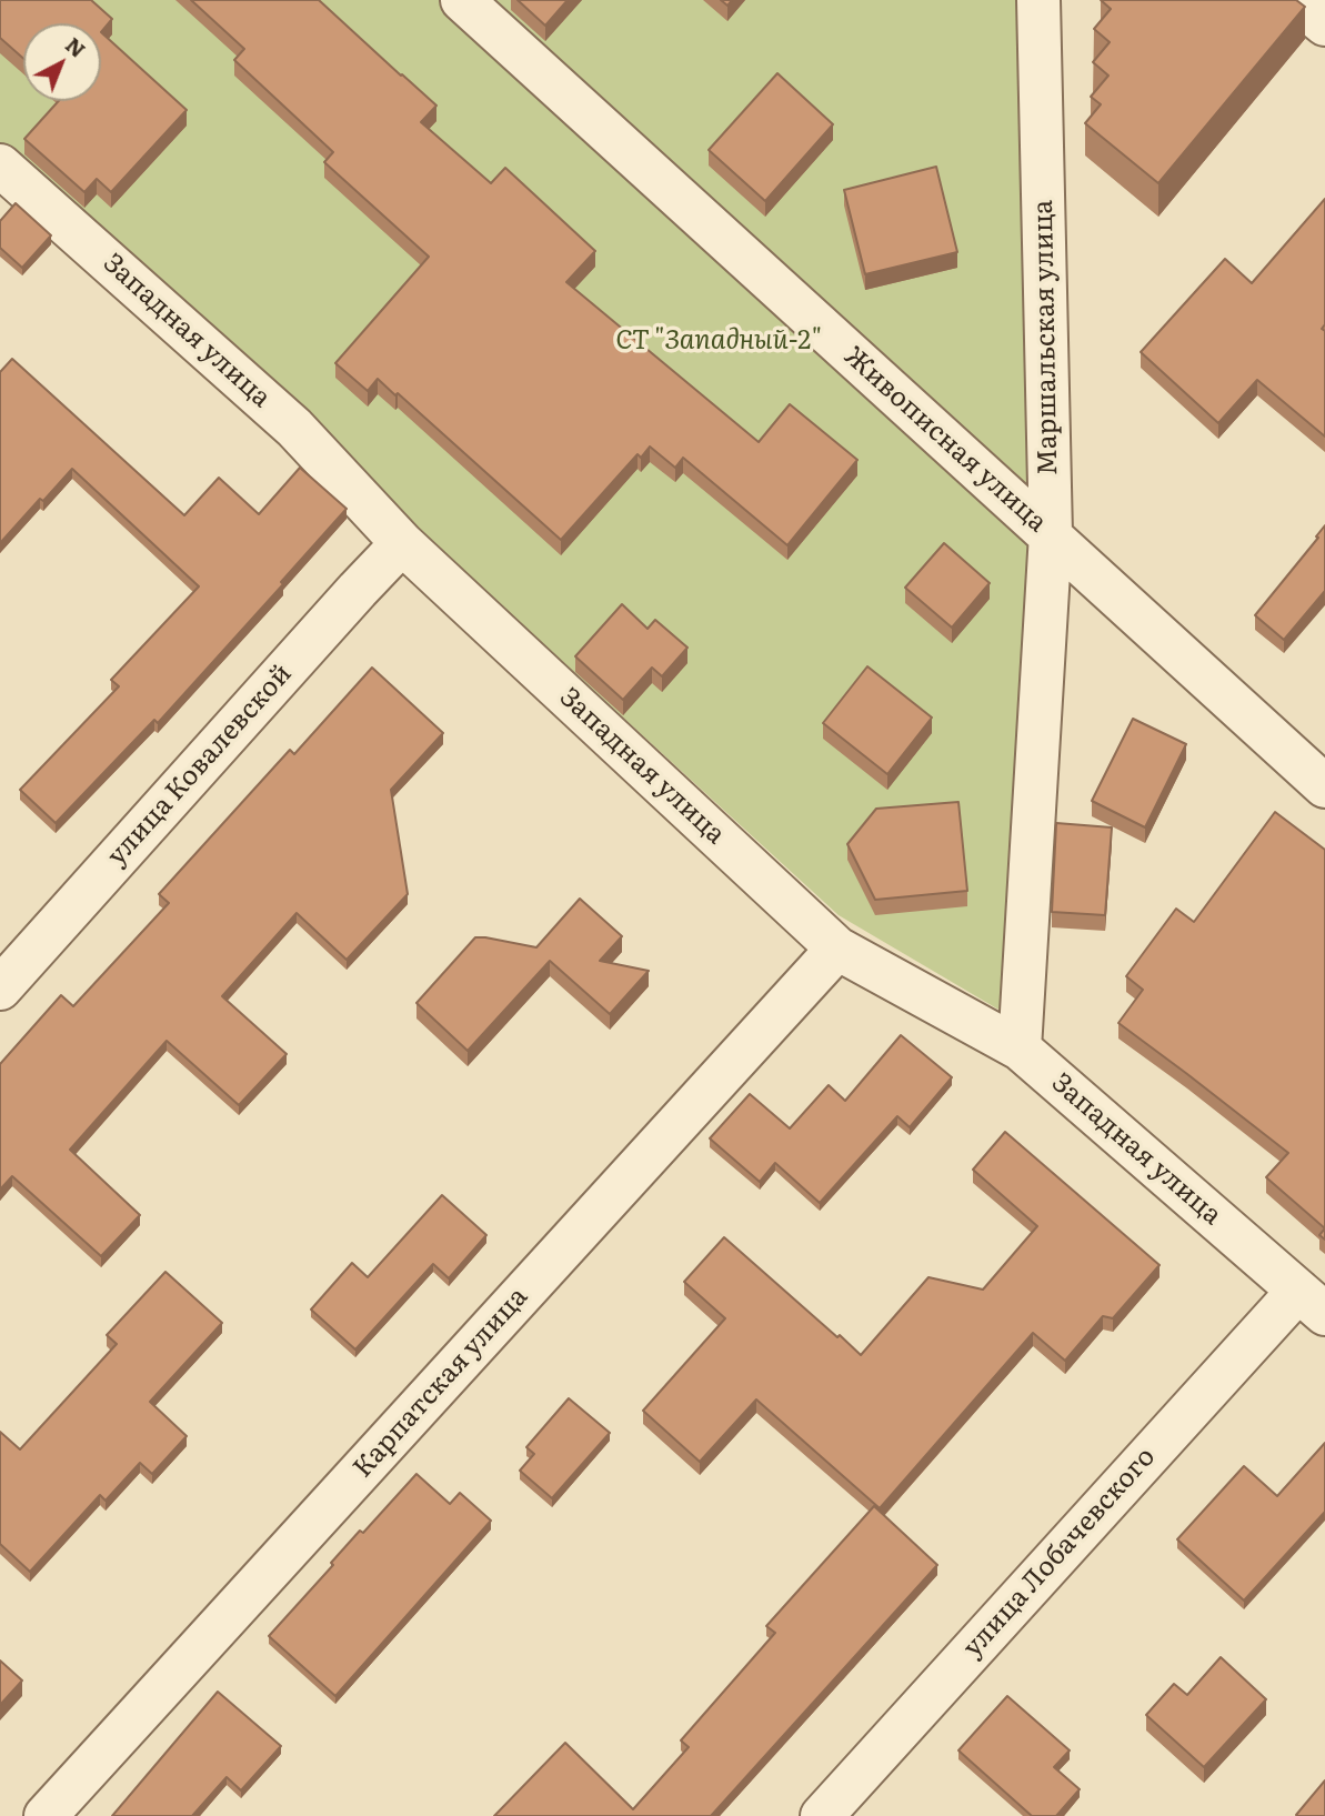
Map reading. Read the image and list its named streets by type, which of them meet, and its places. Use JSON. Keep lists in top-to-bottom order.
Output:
{
  "streets": {
    "street": [
      "Западная улица",
      "Маршальская улица",
      "Живописная улица",
      "улица Ковалевской",
      "Карпатская улица",
      "улица Лобачевского"
    ]
  },
  "crossings": [
    ["Западная улица", "Маршальская улица"],
    ["Западная улица", "улица Ковалевской"],
    ["Западная улица", "Карпатская улица"],
    ["Западная улица", "улица Лобачевского"],
    ["Маршальская улица", "Живописная улица"]
  ],
  "parks": ["СТ \"Западный-2\""],
  "north": "top right"
}
